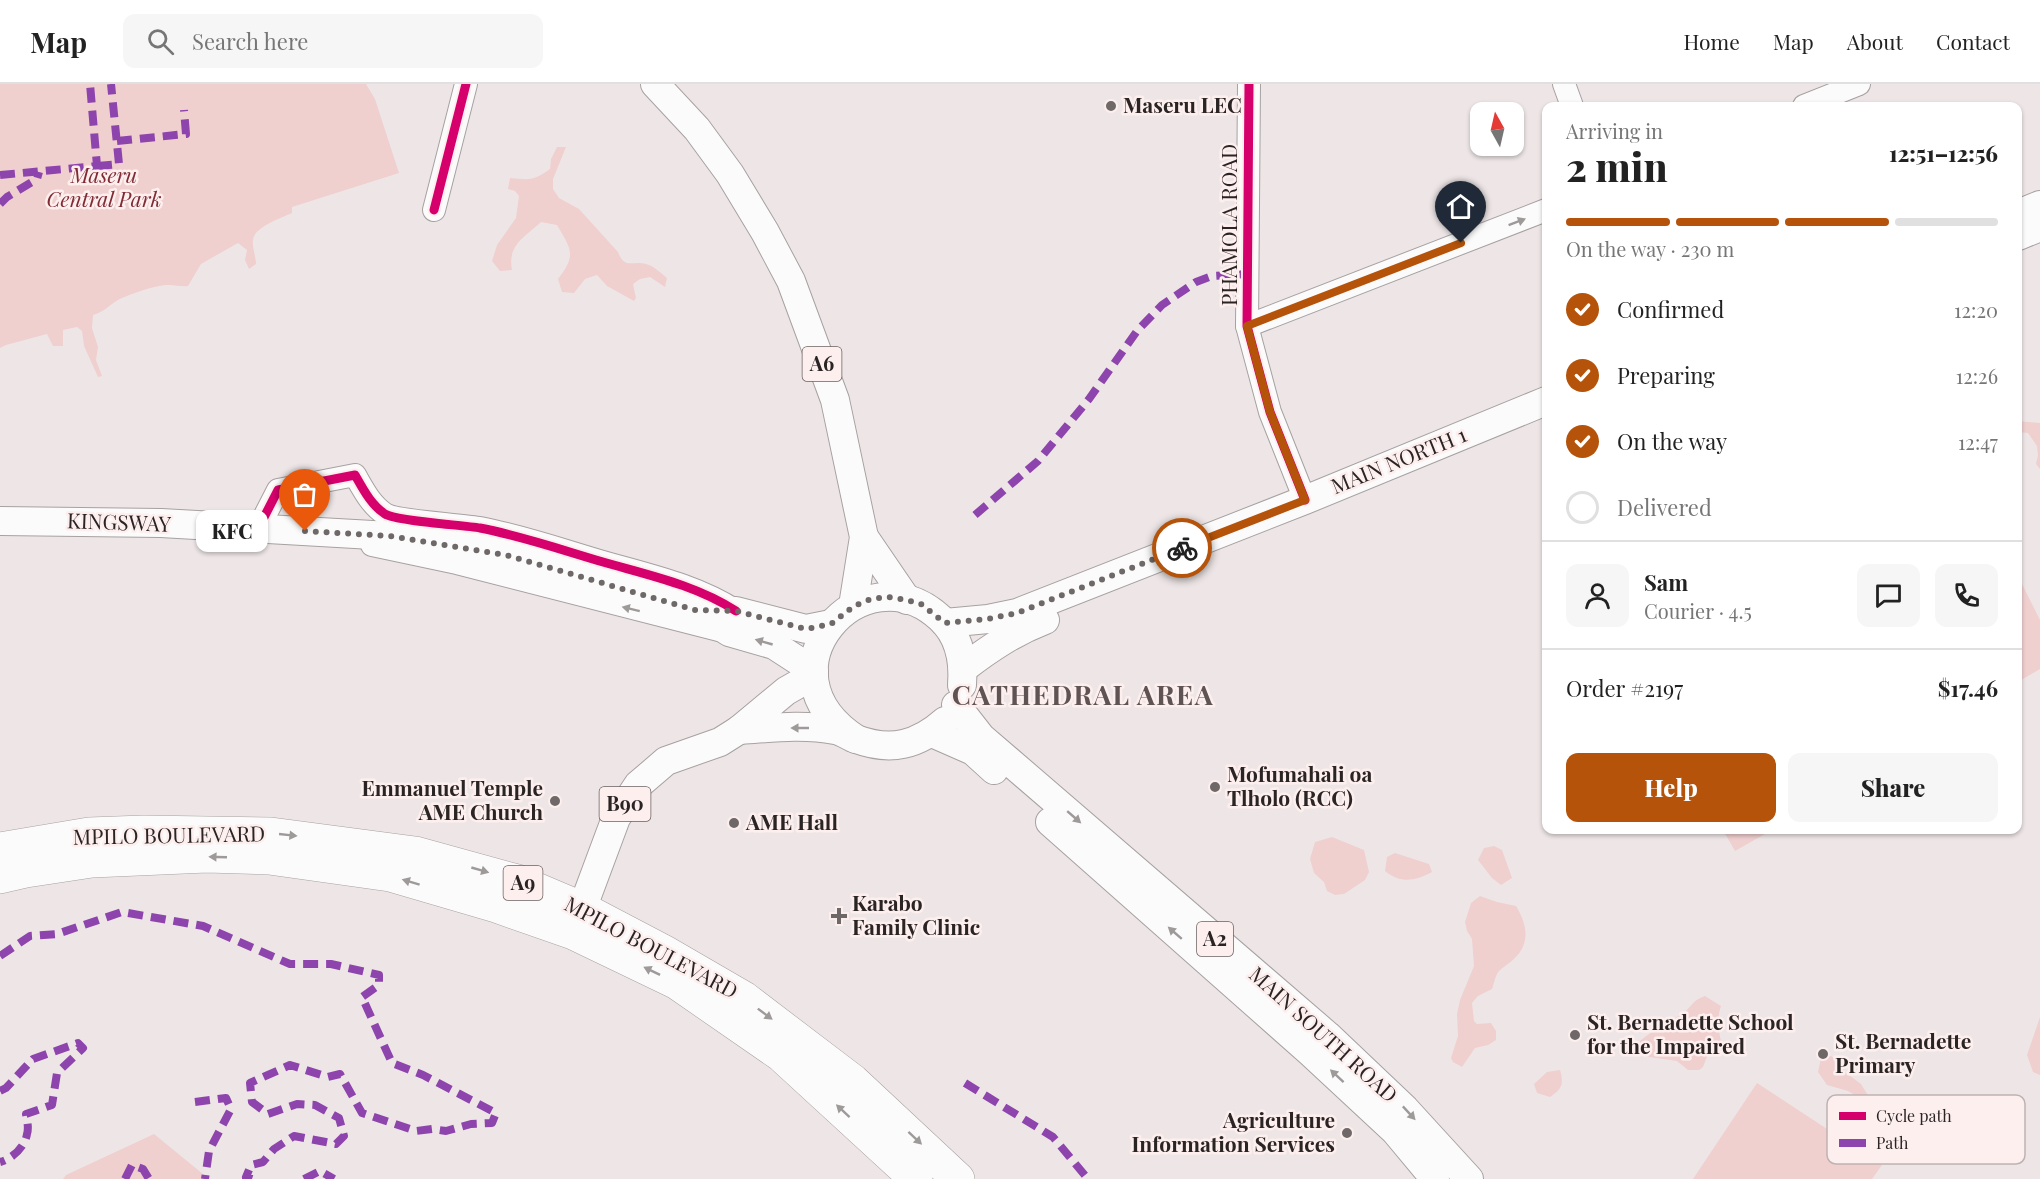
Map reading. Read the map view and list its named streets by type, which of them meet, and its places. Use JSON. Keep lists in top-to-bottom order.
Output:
{
  "streets": {
    "highway": ["MPILO BOULEVARD", "A9"],
    "main road": [
      "A6",
      "MAIN NORTH 1",
      "KINGSWAY",
      "B90",
      "A2",
      "MAIN SOUTH ROAD"
    ],
    "street": ["PHAMOLA ROAD"]
  },
  "crossings": [
    ["PHAMOLA ROAD", "MAIN NORTH 1"],
    ["A6", "MAIN NORTH 1"],
    ["A6", "KINGSWAY"],
    ["A6", "B90"],
    ["A6", "MAIN SOUTH ROAD"],
    ["MAIN NORTH 1", "KINGSWAY"],
    ["MAIN NORTH 1", "B90"],
    ["MAIN NORTH 1", "MAIN SOUTH ROAD"],
    ["KINGSWAY", "B90"],
    ["KINGSWAY", "MAIN SOUTH ROAD"],
    ["B90", "MPILO BOULEVARD"],
    ["B90", "MAIN SOUTH ROAD"]
  ],
  "districts": ["CATHEDRAL AREA"],
  "parks": ["Maseru Central Park"],
  "places": {
    "other": [
      "Maseru LEC",
      "KFC",
      "Mofumahali oa Tlholo (RCC)",
      "Emmanuel Temple AME Church",
      "AME Hall",
      "St. Bernadette School for the Impaired",
      "St. Bernadette Primary",
      "Agriculture Information Services"
    ],
    "health": ["Karabo Family Clinic"]
  },
  "legend": ["Cycle path", "Path"],
  "north": "top",
  "page": {
    "header": "Map",
    "search": "Search here",
    "nav": [
      "Home",
      "Map",
      "About",
      "Contact"
    ],
    "heading": ["2 min", "Arriving in", "12:51–12:56"],
    "panel": [
      "Sam",
      "Courier · 4.5",
      "Order #2197",
      "$17.46"
    ],
    "bar": "On the way · 230 m",
    "list": [
      ["Confirmed", "12:20"],
      ["Preparing", "12:26"],
      ["On the way", "12:47"],
      "Delivered"
    ],
    "bubble": "KFC",
    "buttons": ["Help", "Share"]
  }
}
